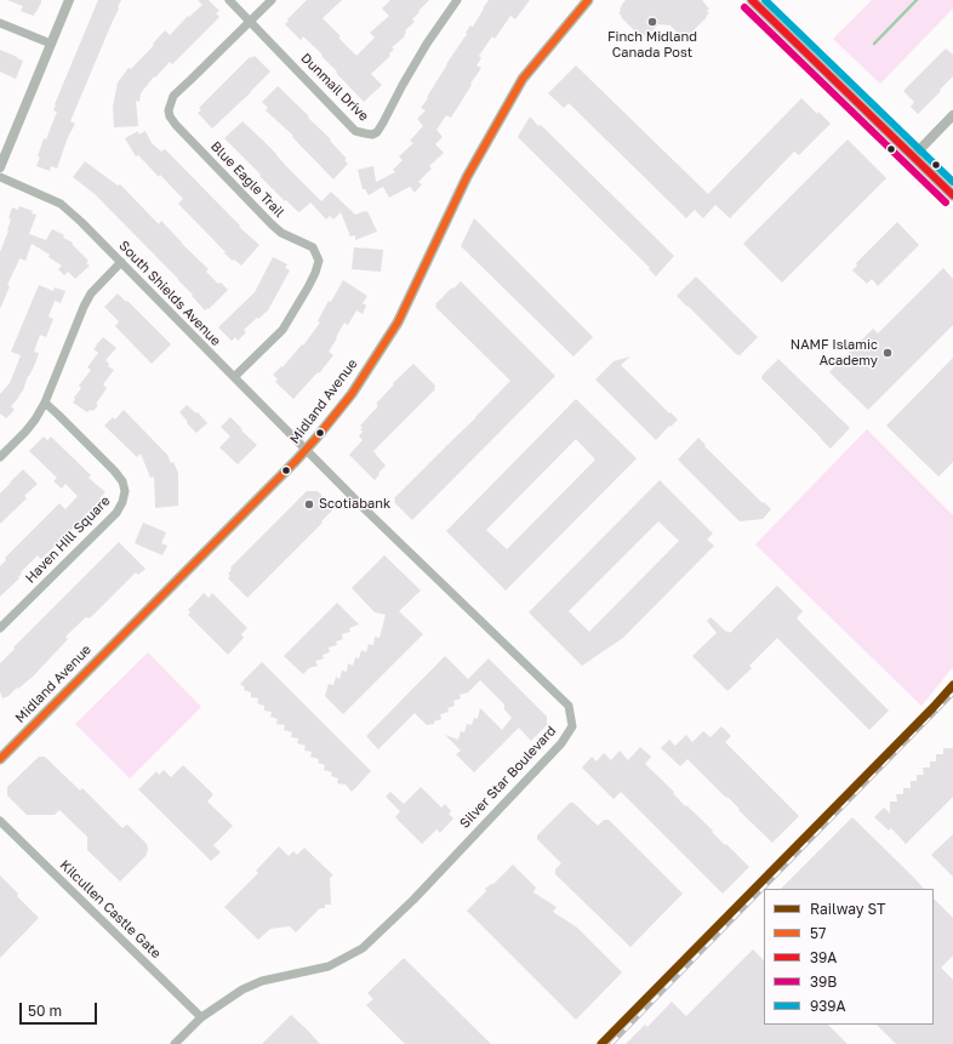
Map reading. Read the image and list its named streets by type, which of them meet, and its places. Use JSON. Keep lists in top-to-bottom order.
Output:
{
  "streets": {
    "main road": ["Midland Avenue"],
    "street": [
      "Dunmail Drive",
      "Blue Eagle Trail",
      "South Shields Avenue",
      "Haven Hill Square",
      "Silver Star Boulevard",
      "Kilcullen Castle Gate"
    ]
  },
  "crossings": [
    ["Dunmail Drive", "Blue Eagle Trail"],
    ["Blue Eagle Trail", "South Shields Avenue"],
    ["South Shields Avenue", "Midland Avenue"],
    ["South Shields Avenue", "Silver Star Boulevard"],
    ["Midland Avenue", "Silver Star Boulevard"],
    ["Silver Star Boulevard", "Kilcullen Castle Gate"]
  ],
  "places": ["Finch Midland Canada Post", "NAMF Islamic Academy", "Scotiabank"],
  "lines": [
    "transit line 57",
    "transit line 39A",
    "transit line 939A",
    "transit line 39B",
    "rail line ST"
  ],
  "legend": [
    "Railway ST",
    "57",
    "39A",
    "39B",
    "939A"
  ],
  "scale_bar": "50 m"
}
